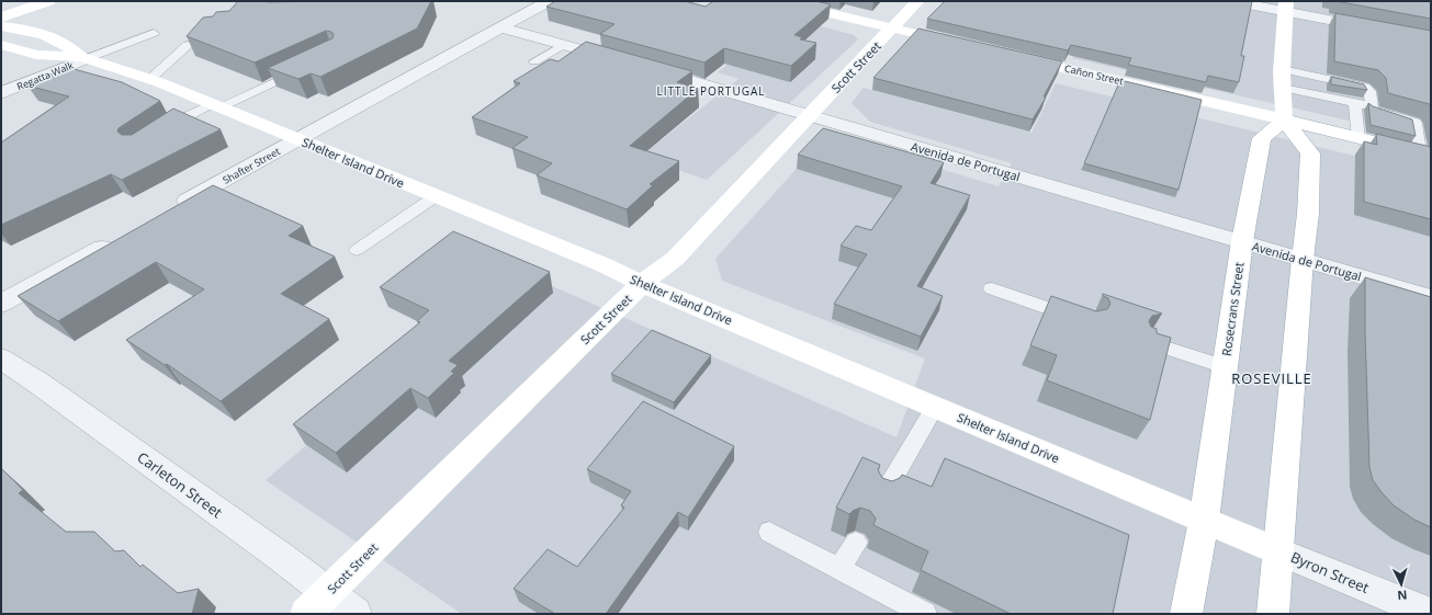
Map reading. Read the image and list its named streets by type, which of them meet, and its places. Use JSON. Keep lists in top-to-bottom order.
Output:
{
  "streets": {
    "main road": [
      "Scott Street",
      "Cañon Street",
      "Shelter Island Drive",
      "Rosecrans Street"
    ],
    "street": [
      "Regatta Walk",
      "Avenida de Portugal",
      "Shafter Street",
      "Carleton Street",
      "Byron Street"
    ]
  },
  "crossings": [
    ["Scott Street", "Avenida de Portugal"],
    ["Scott Street", "Shelter Island Drive"],
    ["Scott Street", "Carleton Street"],
    ["Cañon Street", "Rosecrans Street"],
    ["Regatta Walk", "Shelter Island Drive"],
    ["Avenida de Portugal", "Rosecrans Street"],
    ["Shelter Island Drive", "Shafter Street"],
    ["Shelter Island Drive", "Rosecrans Street"],
    ["Shelter Island Drive", "Byron Street"]
  ],
  "districts": ["LITTLE PORTUGAL", "ROSEVILLE"],
  "north": "bottom"
}
